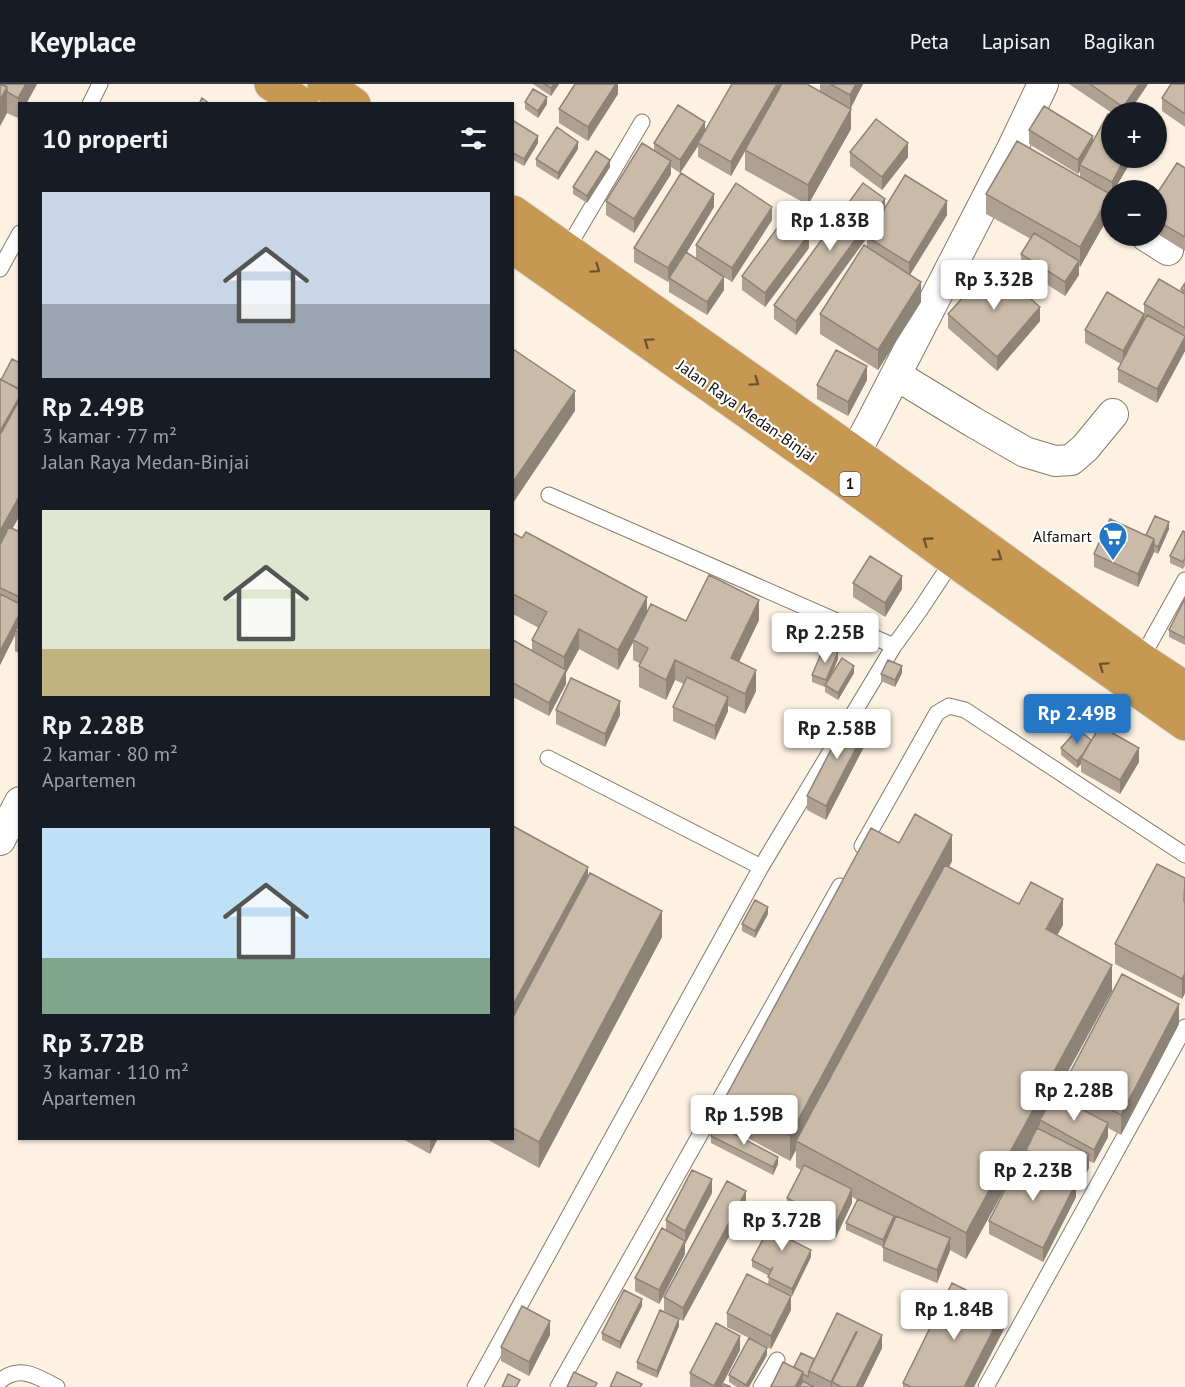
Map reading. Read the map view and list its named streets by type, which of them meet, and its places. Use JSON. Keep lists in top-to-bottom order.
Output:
{
  "streets": {
    "highway": ["Jalan Raya Medan-Binjai", "1"]
  },
  "places": {
    "supermarket": ["Alfamart"]
  },
  "page": {
    "header": "Keyplace",
    "nav": ["Peta", "Lapisan", "Bagikan"],
    "map_buttons": ["+", "−"],
    "heading": "10 properti",
    "list": [
      {
        "name": "Rp 2.49B",
        "note": "3 kamar · 77 m² · Jalan Raya Medan-Binjai"
      },
      {
        "name": "Rp 2.28B",
        "note": "2 kamar · 80 m² · Apartemen"
      },
      {
        "name": "Rp 3.72B",
        "note": "3 kamar · 110 m² · Apartemen"
      }
    ],
    "price": [
      "Rp 1.83B",
      "Rp 3.32B",
      "Rp 2.25B",
      "Rp 2.49B",
      "Rp 2.58B",
      "Rp 2.28B",
      "Rp 1.59B",
      "Rp 2.23B",
      "Rp 3.72B",
      "Rp 1.84B"
    ]
  }
}
